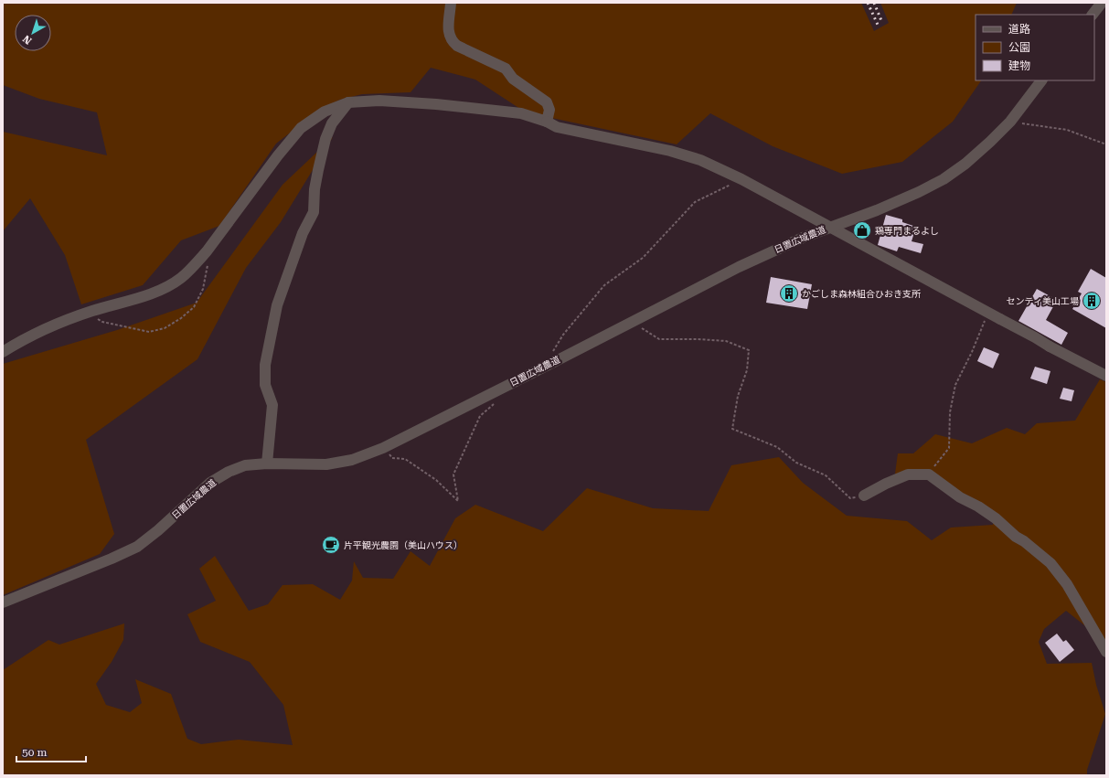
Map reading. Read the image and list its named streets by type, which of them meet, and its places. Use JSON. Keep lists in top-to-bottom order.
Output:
{
  "streets": {
    "street": ["日置広域農道"]
  },
  "places": {
    "shop": ["鶏専門まるよし"],
    "building": ["かごしま森林組合ひおき支所", "センティ美山工場"],
    "cafe": ["片平観光農園（美山ハウス）"]
  },
  "legend": ["道路", "公園", "建物"],
  "scale_bar": "50 m",
  "north": "bottom left"
}
